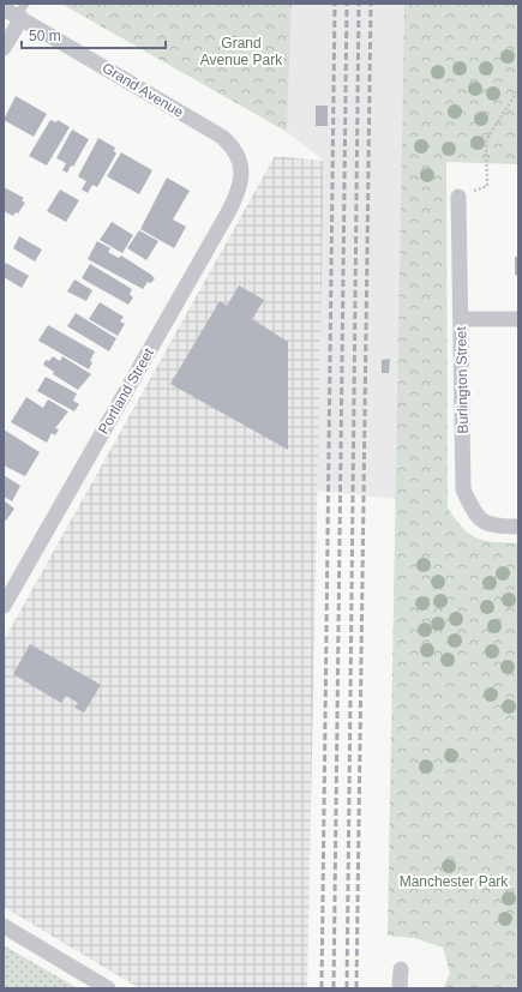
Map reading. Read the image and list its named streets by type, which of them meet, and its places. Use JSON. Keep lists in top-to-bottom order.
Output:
{
  "streets": {
    "street": ["Grand Avenue", "Burlington Street", "Portland Street"]
  },
  "crossings": [
    ["Grand Avenue", "Portland Street"]
  ],
  "parks": ["Grand Avenue Park", "Manchester Park"],
  "scale_bar": "50 m"
}
